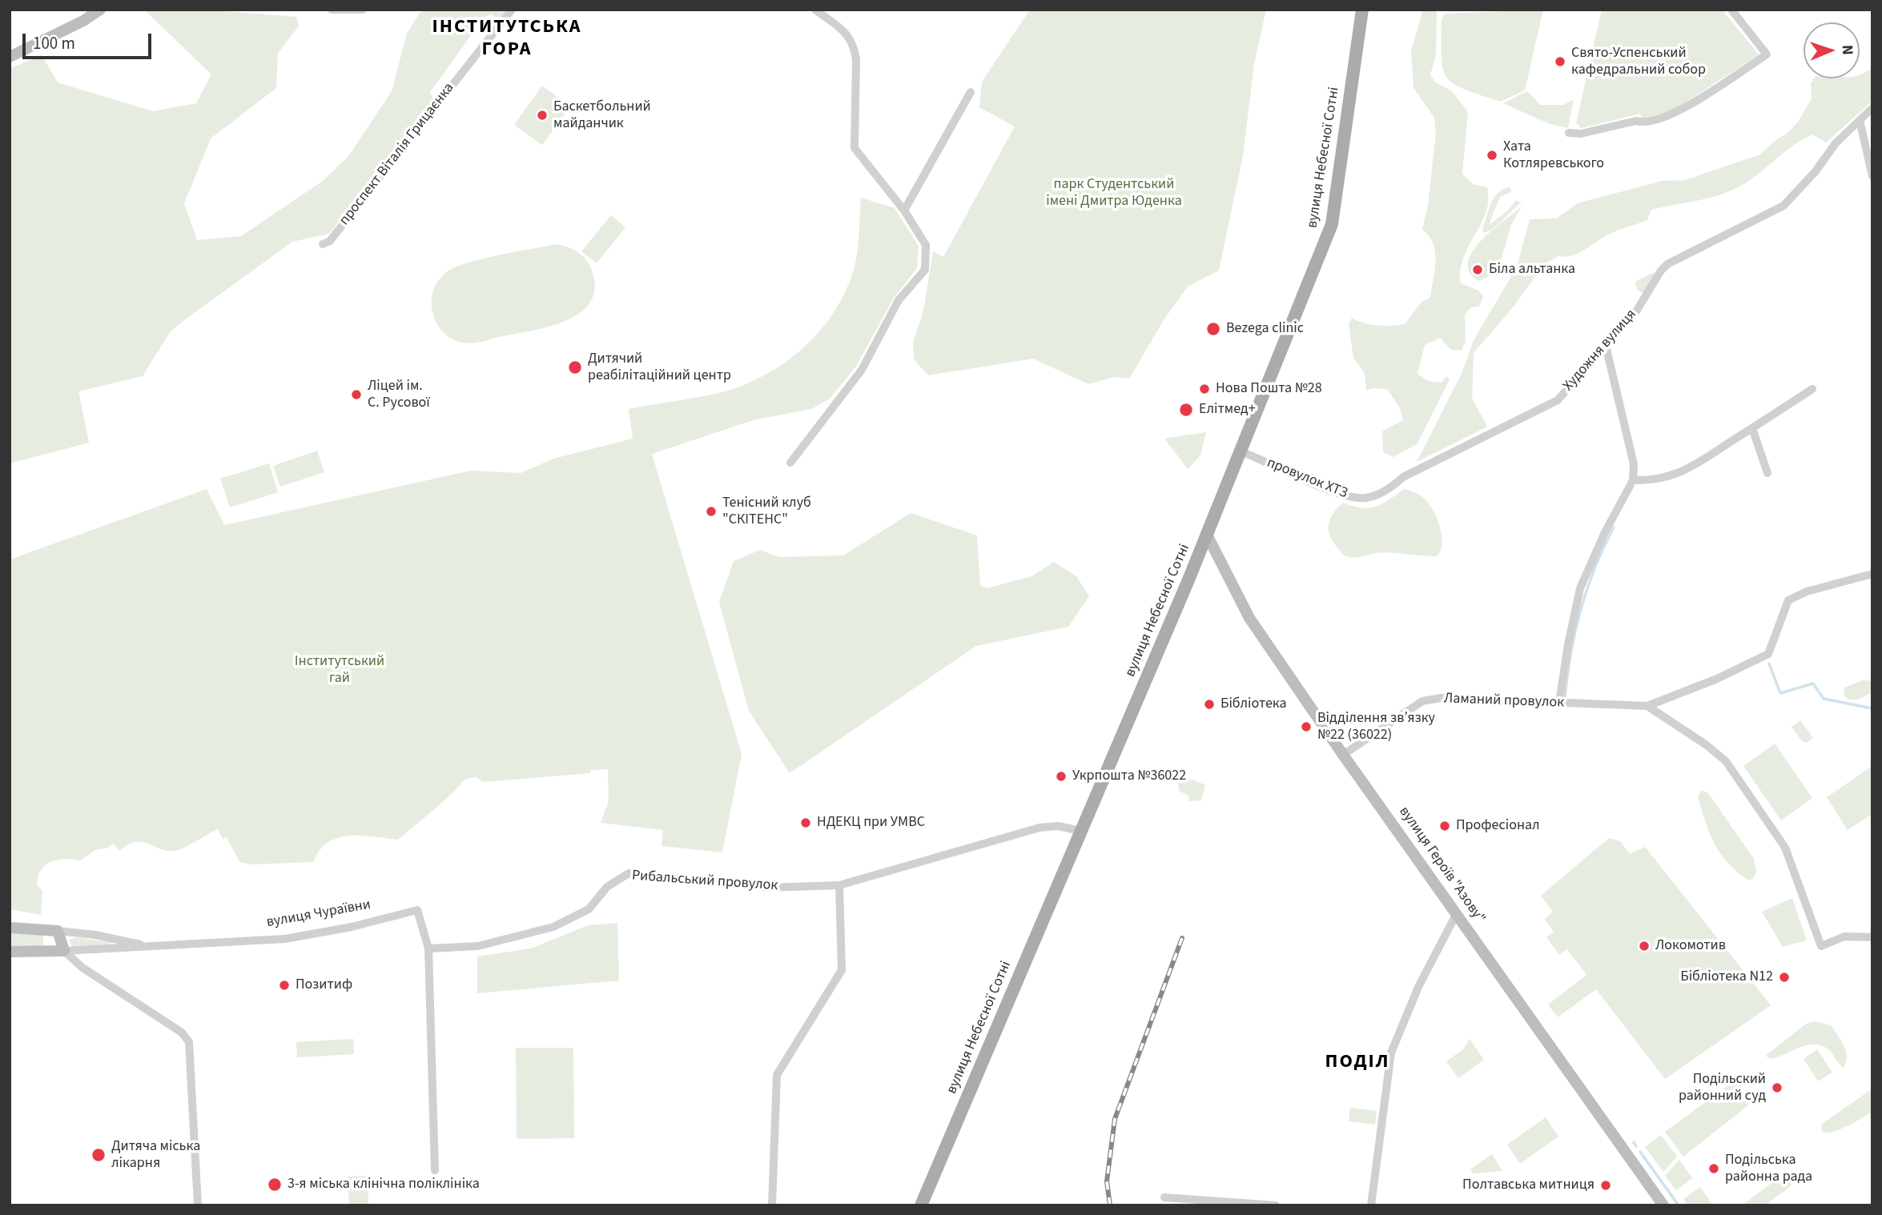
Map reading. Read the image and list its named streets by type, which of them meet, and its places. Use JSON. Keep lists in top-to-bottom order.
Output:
{
  "streets": {
    "main road": ["вулиця Небесної Сотні"],
    "street": [
      "проспект Віталія Грицаєнка",
      "Художня вулиця",
      "провулок ХТЗ",
      "Ламаний провулок",
      "вулиця Героїв \"Азову\"",
      "Рибальський провулок",
      "вулиця Чураївни"
    ]
  },
  "crossings": [
    ["вулиця Небесної Сотні", "провулок ХТЗ"],
    ["вулиця Небесної Сотні", "вулиця Героїв \"Азову\""],
    ["вулиця Небесної Сотні", "Рибальський провулок"],
    ["Художня вулиця", "провулок ХТЗ"],
    ["Ламаний провулок", "вулиця Героїв \"Азову\""],
    ["Рибальський провулок", "вулиця Чураївни"]
  ],
  "districts": ["ІНСТИТУТСЬКА ГОРА", "ПОДІЛ"],
  "parks": ["парк Студентський імені Дмитра Юденка", "Інститутський гай"],
  "places": [
    "Свято-Успенський кафедральний собор",
    "Баскетбольний майданчик",
    "Хата Котляревського",
    "Біла альтанка",
    "Bezega clinic",
    "Дитячий реабілітаційний центр",
    "Нова Пошта №28",
    "Ліцей ім. С. Русової",
    "Елітмед+",
    "Тенісний клуб \"СКІТЕНС\"",
    "Бібліотека",
    "Відділення зв’язку №22 (36022)",
    "Укрпошта №36022",
    "НДЕКЦ при УМВС",
    "Професіонал",
    "Локомотив",
    "Бібліотека N12",
    "Позитиф",
    "Подільский районний суд",
    "Дитяча міська лікарня",
    "Подільська районна рада",
    "3-я міська клінічна поліклініка",
    "Полтавська митниця"
  ],
  "scale_bar": "100 m",
  "north": "right"
}
